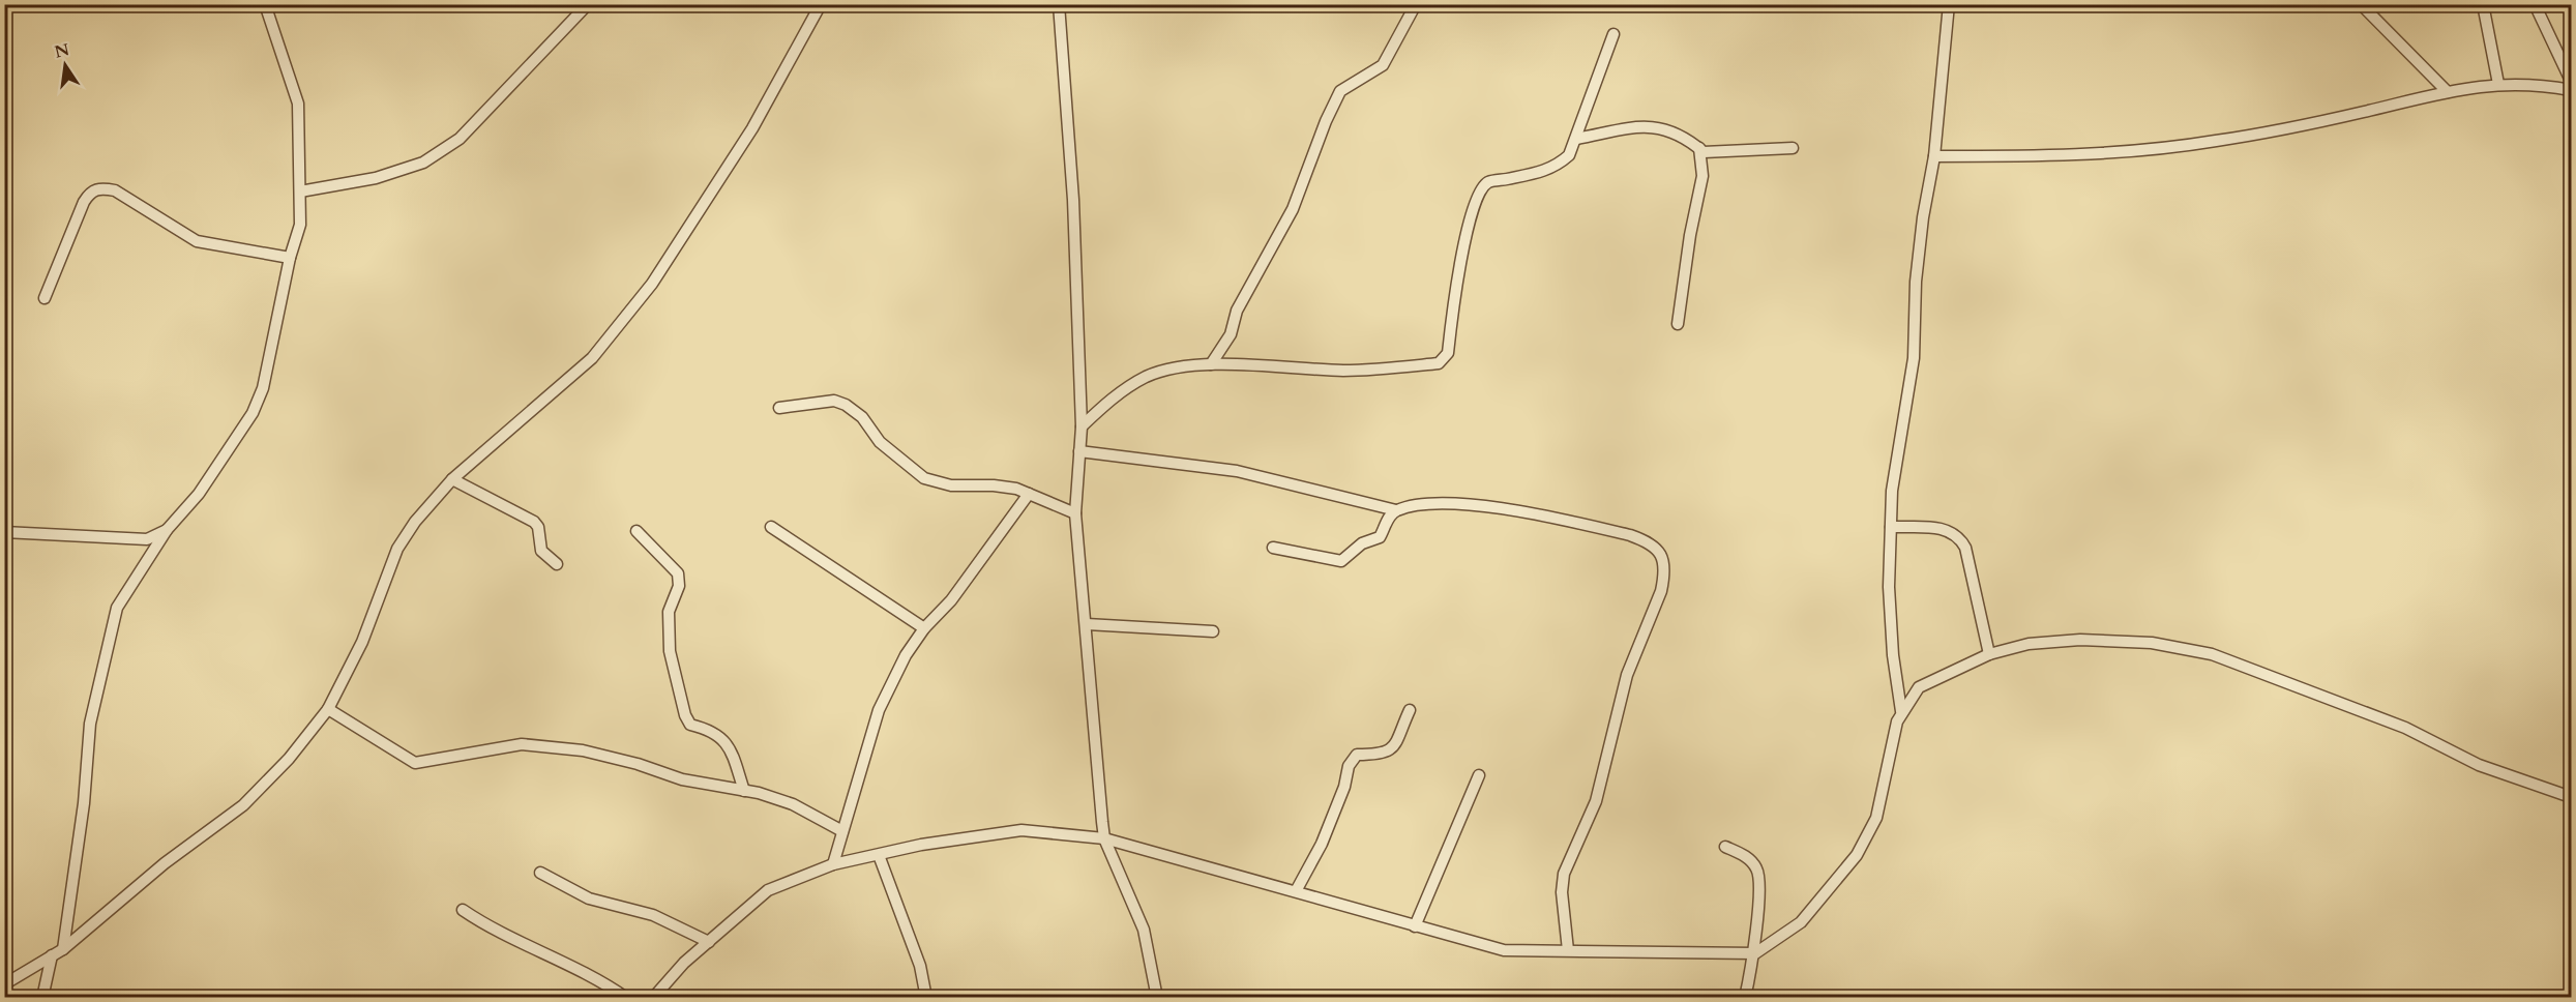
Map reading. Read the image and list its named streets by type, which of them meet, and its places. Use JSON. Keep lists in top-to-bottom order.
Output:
{
  "north": "top"
}
